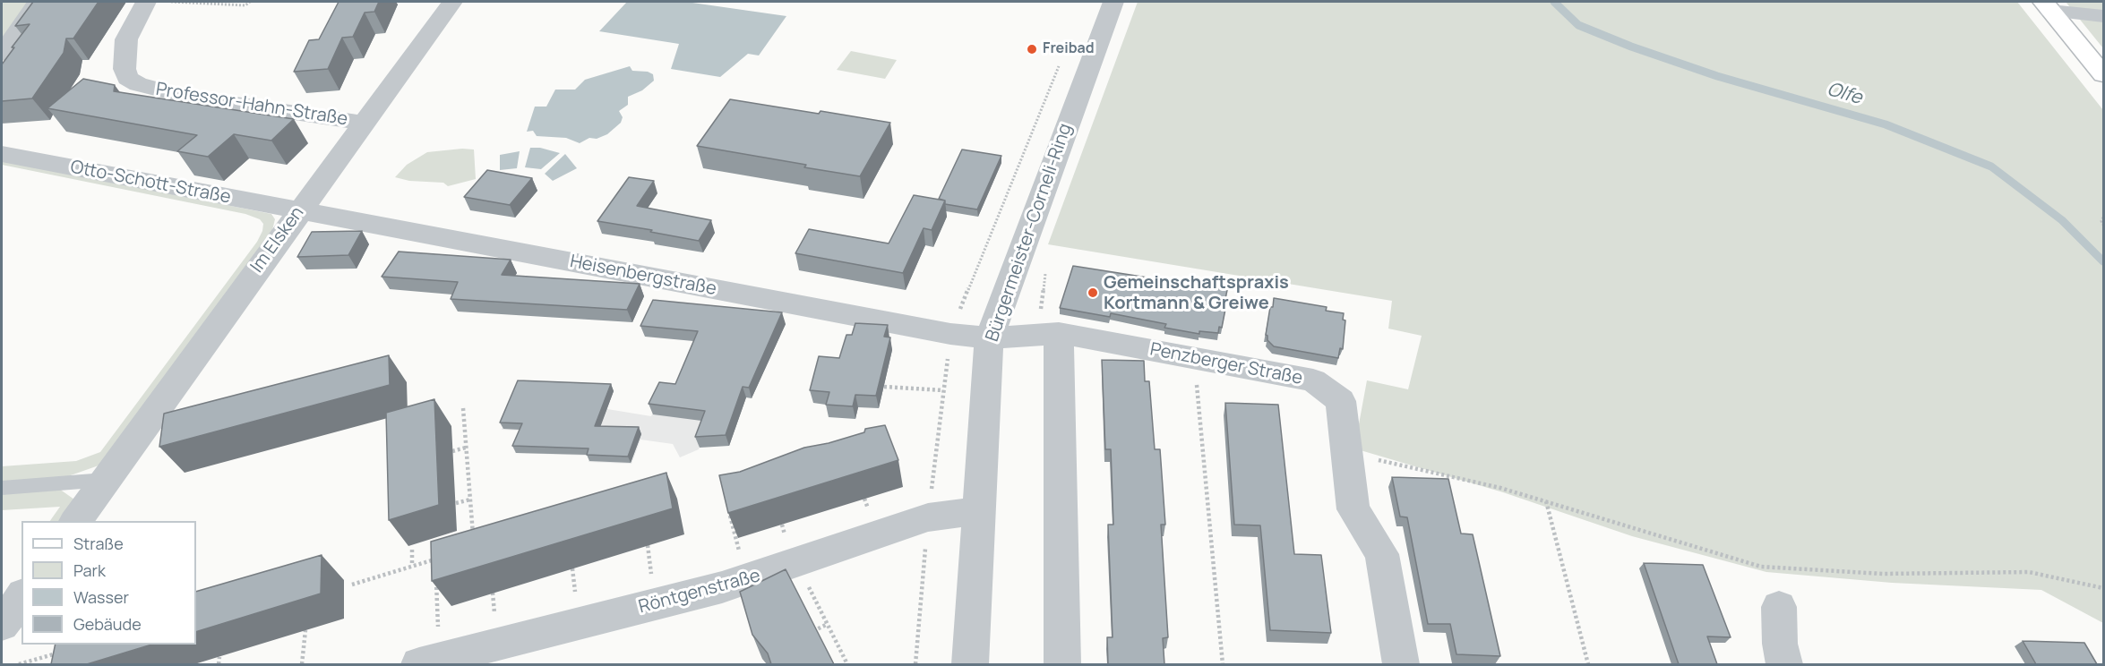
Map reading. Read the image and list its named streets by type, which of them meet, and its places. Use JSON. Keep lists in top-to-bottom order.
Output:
{
  "streets": {
    "street": [
      "Professor-Hahn-Straße",
      "Otto-Schott-Straße",
      "Bürgermeister-Corneli-Ring",
      "Im Elsken",
      "Heisenbergstraße",
      "Penzberger Straße",
      "Röntgenstraße"
    ]
  },
  "crossings": [
    ["Professor-Hahn-Straße", "Im Elsken"],
    ["Otto-Schott-Straße", "Im Elsken"],
    ["Otto-Schott-Straße", "Heisenbergstraße"],
    ["Bürgermeister-Corneli-Ring", "Heisenbergstraße"],
    ["Bürgermeister-Corneli-Ring", "Penzberger Straße"],
    ["Bürgermeister-Corneli-Ring", "Röntgenstraße"],
    ["Im Elsken", "Heisenbergstraße"],
    ["Heisenbergstraße", "Penzberger Straße"]
  ],
  "water": ["Olfe"],
  "places": ["Freibad", "Gemeinschaftspraxis Kortmann & Greiwe"],
  "legend": [
    "Straße",
    "Park",
    "Wasser",
    "Gebäude"
  ]
}
